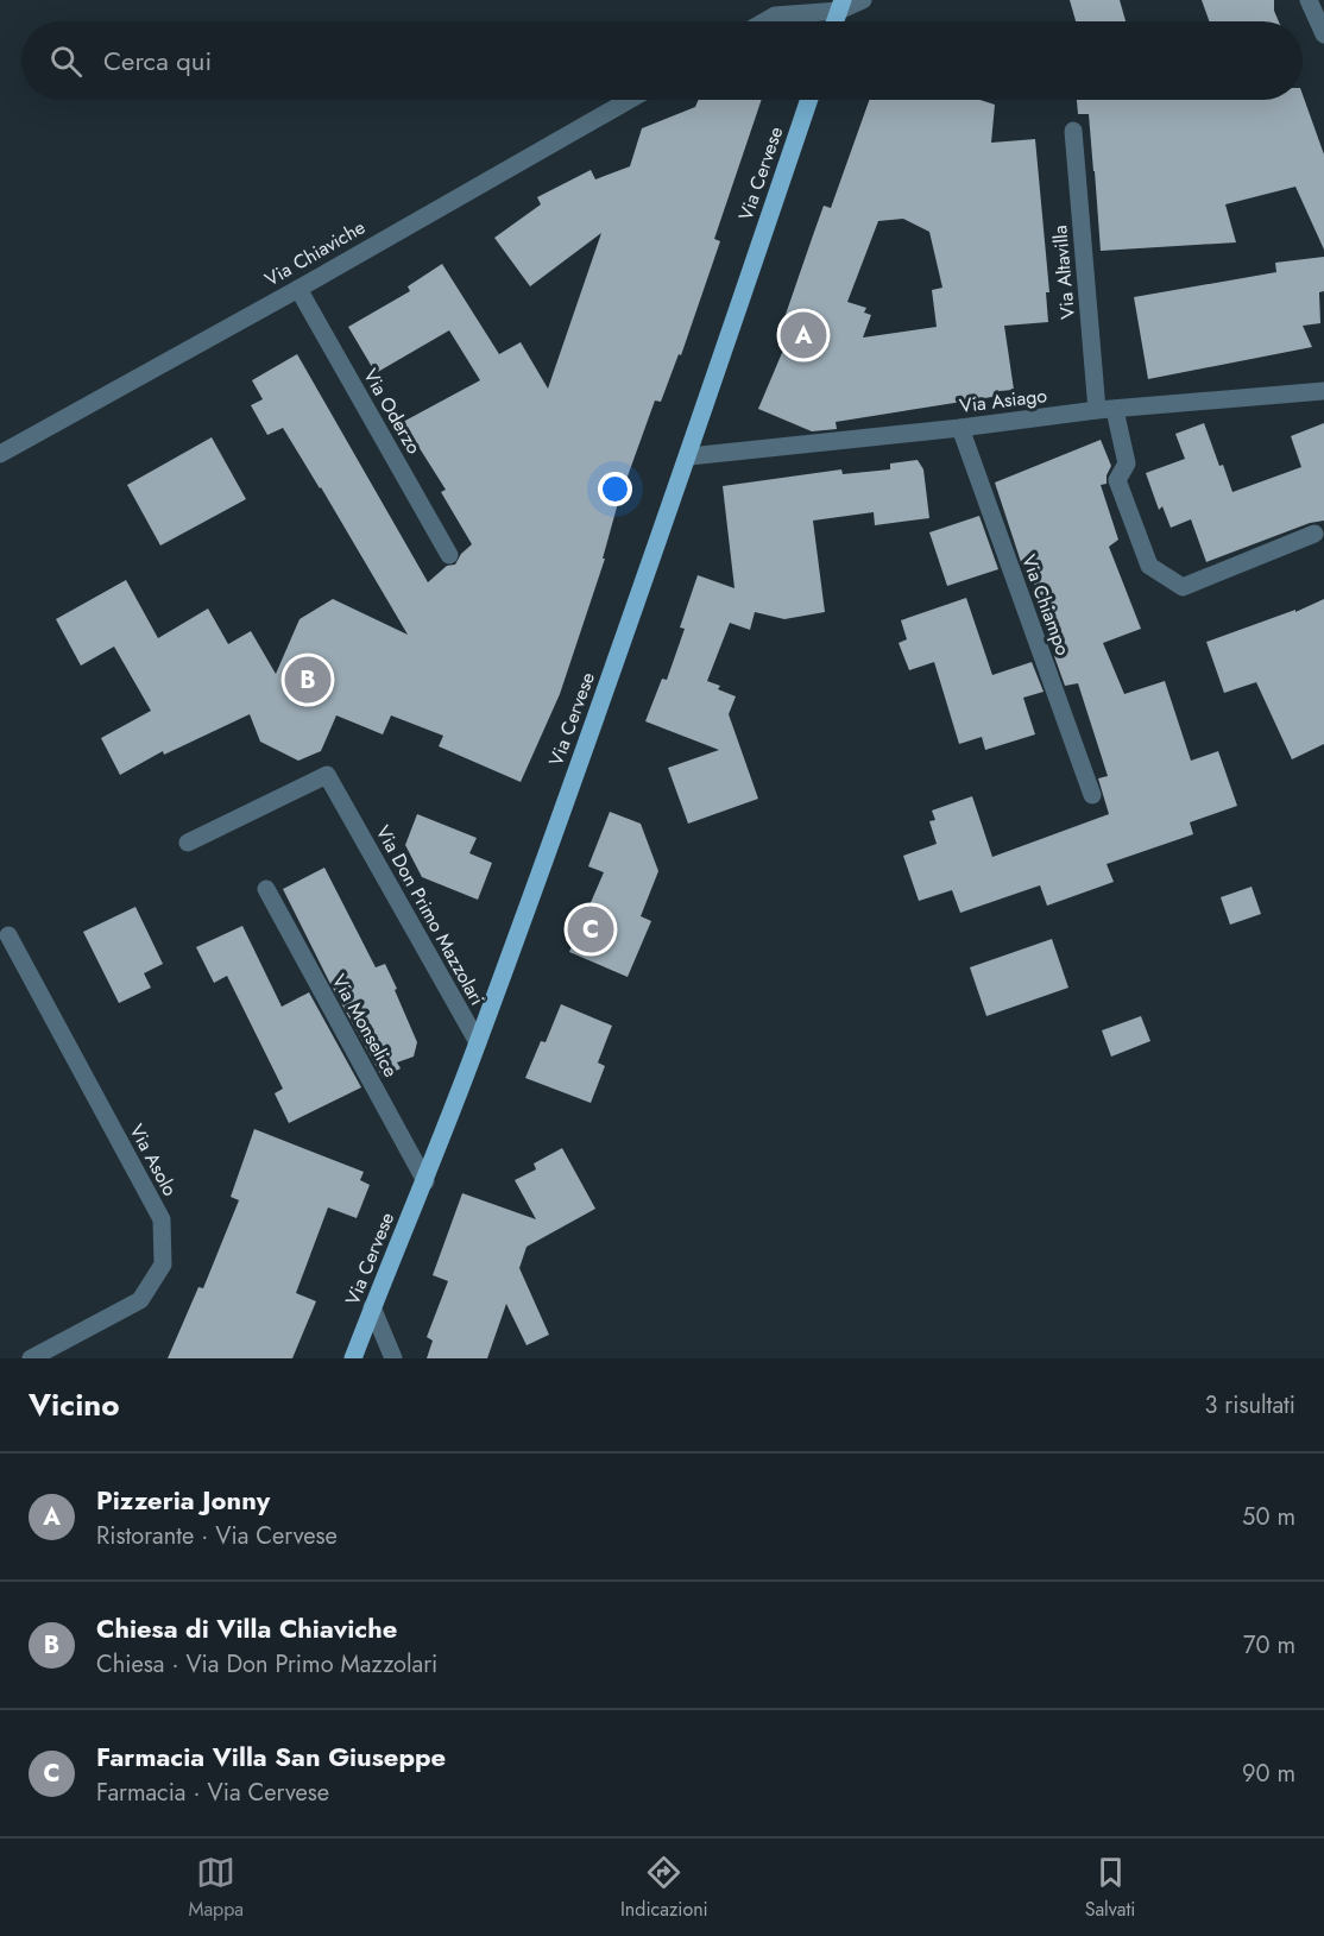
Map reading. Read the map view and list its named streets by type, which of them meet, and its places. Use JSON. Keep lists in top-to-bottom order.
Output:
{
  "streets": {
    "main road": ["Via Cervese"],
    "street": [
      "Via Chiaviche",
      "Via Altavilla",
      "Via Asiago",
      "Via Oderzo",
      "Via Chiampo",
      "Via Don Primo Mazzolari",
      "Via Monselice",
      "Via Asolo"
    ]
  },
  "crossings": [
    ["Via Cervese", "Via Asiago"],
    ["Via Cervese", "Via Don Primo Mazzolari"],
    ["Via Cervese", "Via Monselice"],
    ["Via Chiaviche", "Via Oderzo"],
    ["Via Altavilla", "Via Asiago"],
    ["Via Asiago", "Via Chiampo"]
  ],
  "page": {
    "search": "Cerca qui",
    "pins": ["A", "B", "C"],
    "heading": ["Vicino", "3 risultati"],
    "list": [
      {
        "mark": "A",
        "name": "Pizzeria Jonny",
        "note": "Ristorante · Via Cervese",
        "value": "50 m"
      },
      {
        "mark": "B",
        "name": "Chiesa di Villa Chiaviche",
        "note": "Chiesa · Via Don Primo Mazzolari",
        "value": "70 m"
      },
      {
        "mark": "C",
        "name": "Farmacia Villa San Giuseppe",
        "note": "Farmacia · Via Cervese",
        "value": "90 m"
      }
    ],
    "nav": ["Mappa", "Indicazioni", "Salvati"]
  }
}
